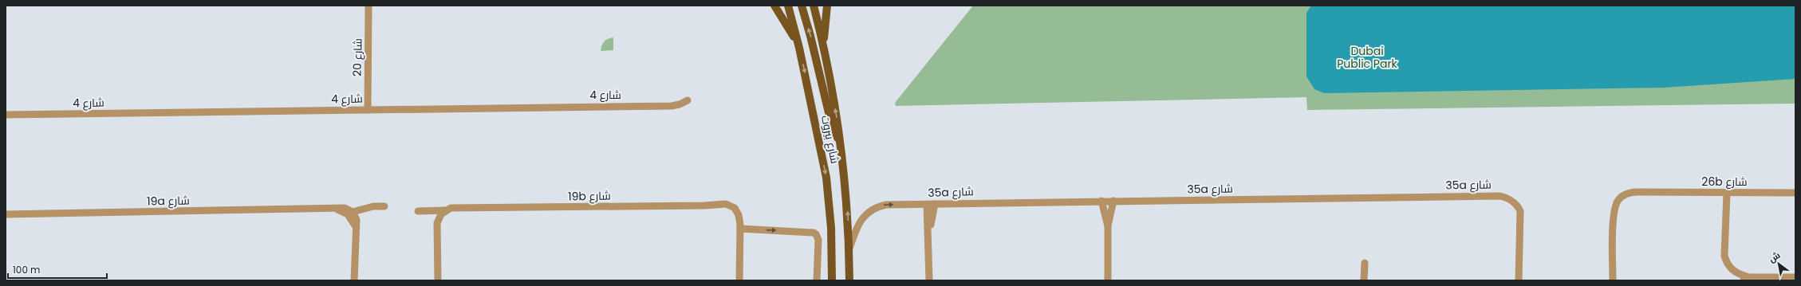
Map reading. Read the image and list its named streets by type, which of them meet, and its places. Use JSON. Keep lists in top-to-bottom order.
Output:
{
  "streets": {
    "main road": ["شارع بيروت"],
    "street": [
      "شارع 20",
      "شارع 4",
      "26b شارع",
      "35a شارع",
      "19b شارع",
      "19a شارع"
    ]
  },
  "crossings": [
    ["شارع 20", "شارع 4"],
    ["شارع بيروت", "35a شارع"]
  ],
  "parks": ["Dubai Public Park"],
  "scale_bar": "100 m",
  "north": "top left"
}
